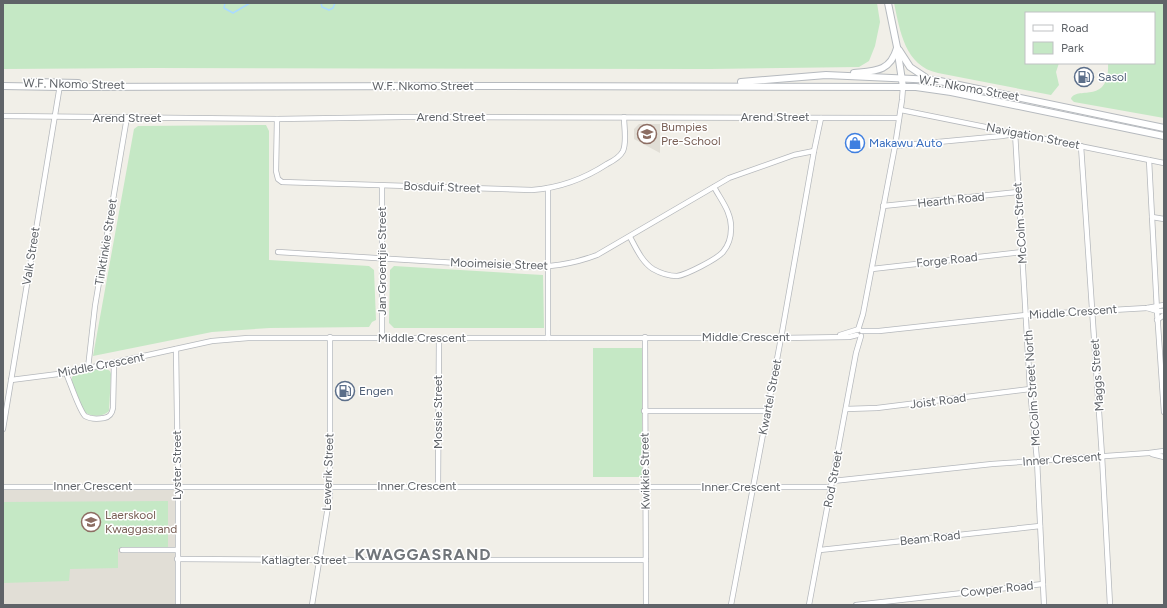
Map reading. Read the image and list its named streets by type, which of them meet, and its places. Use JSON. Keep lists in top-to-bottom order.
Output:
{
  "streets": {
    "main road": ["W.F. Nkomo Street", "Rod Street"],
    "street": [
      "Arend Street",
      "Navigation Street",
      "Bosduif Street",
      "Hearth Road",
      "McColm Street",
      "Tinktinkie Street",
      "Valk Street",
      "Forge Road",
      "Jan Groentjie Street",
      "Mooimeisie Street",
      "Middle Crescent",
      "Maggs Street",
      "McColm Street North",
      "Kwartel Street",
      "Joist Road",
      "Mossie Street",
      "Inner Crescent",
      "Lyster Street",
      "Kwikkie Street",
      "Lewerik Street",
      "Beam Road",
      "Katlagter Street",
      "Cowper Road"
    ]
  },
  "crossings": [
    ["W.F. Nkomo Street", "Valk Street"],
    ["W.F. Nkomo Street", "Rod Street"],
    ["Arend Street", "Bosduif Street"],
    ["Arend Street", "Tinktinkie Street"],
    ["Arend Street", "Valk Street"],
    ["Arend Street", "Kwartel Street"],
    ["Arend Street", "Rod Street"],
    ["Navigation Street", "McColm Street"],
    ["Navigation Street", "Maggs Street"],
    ["Navigation Street", "Rod Street"],
    ["Bosduif Street", "Jan Groentjie Street"],
    ["Hearth Road", "McColm Street"],
    ["Hearth Road", "Rod Street"],
    ["McColm Street", "Forge Road"],
    ["McColm Street", "Middle Crescent"],
    ["McColm Street", "McColm Street North"],
    ["Tinktinkie Street", "Middle Crescent"],
    ["Valk Street", "Middle Crescent"],
    ["Forge Road", "Rod Street"],
    ["Jan Groentjie Street", "Mooimeisie Street"],
    ["Jan Groentjie Street", "Middle Crescent"],
    ["Mooimeisie Street", "Kwartel Street"],
    ["Middle Crescent", "Maggs Street"],
    ["Middle Crescent", "McColm Street North"],
    ["Middle Crescent", "Kwartel Street"],
    ["Middle Crescent", "Mossie Street"],
    ["Middle Crescent", "Lyster Street"],
    ["Middle Crescent", "Kwikkie Street"],
    ["Middle Crescent", "Lewerik Street"],
    ["Middle Crescent", "Rod Street"],
    ["Maggs Street", "Inner Crescent"],
    ["McColm Street North", "Joist Road"],
    ["McColm Street North", "Inner Crescent"],
    ["McColm Street North", "Beam Road"],
    ["McColm Street North", "Cowper Road"],
    ["Kwartel Street", "Inner Crescent"],
    ["Joist Road", "Rod Street"],
    ["Mossie Street", "Inner Crescent"],
    ["Inner Crescent", "Lyster Street"],
    ["Inner Crescent", "Kwikkie Street"],
    ["Inner Crescent", "Lewerik Street"],
    ["Inner Crescent", "Rod Street"],
    ["Lyster Street", "Katlagter Street"],
    ["Kwikkie Street", "Katlagter Street"],
    ["Lewerik Street", "Katlagter Street"],
    ["Rod Street", "Beam Road"]
  ],
  "districts": ["KWAGGASRAND"],
  "places": {
    "fuel station": ["Sasol", "Engen"],
    "school or university": ["Bumpies Pre-School", "Laerskool Kwaggasrand"],
    "shop": ["Makawu Auto"]
  },
  "legend": ["Road", "Park"]
}
